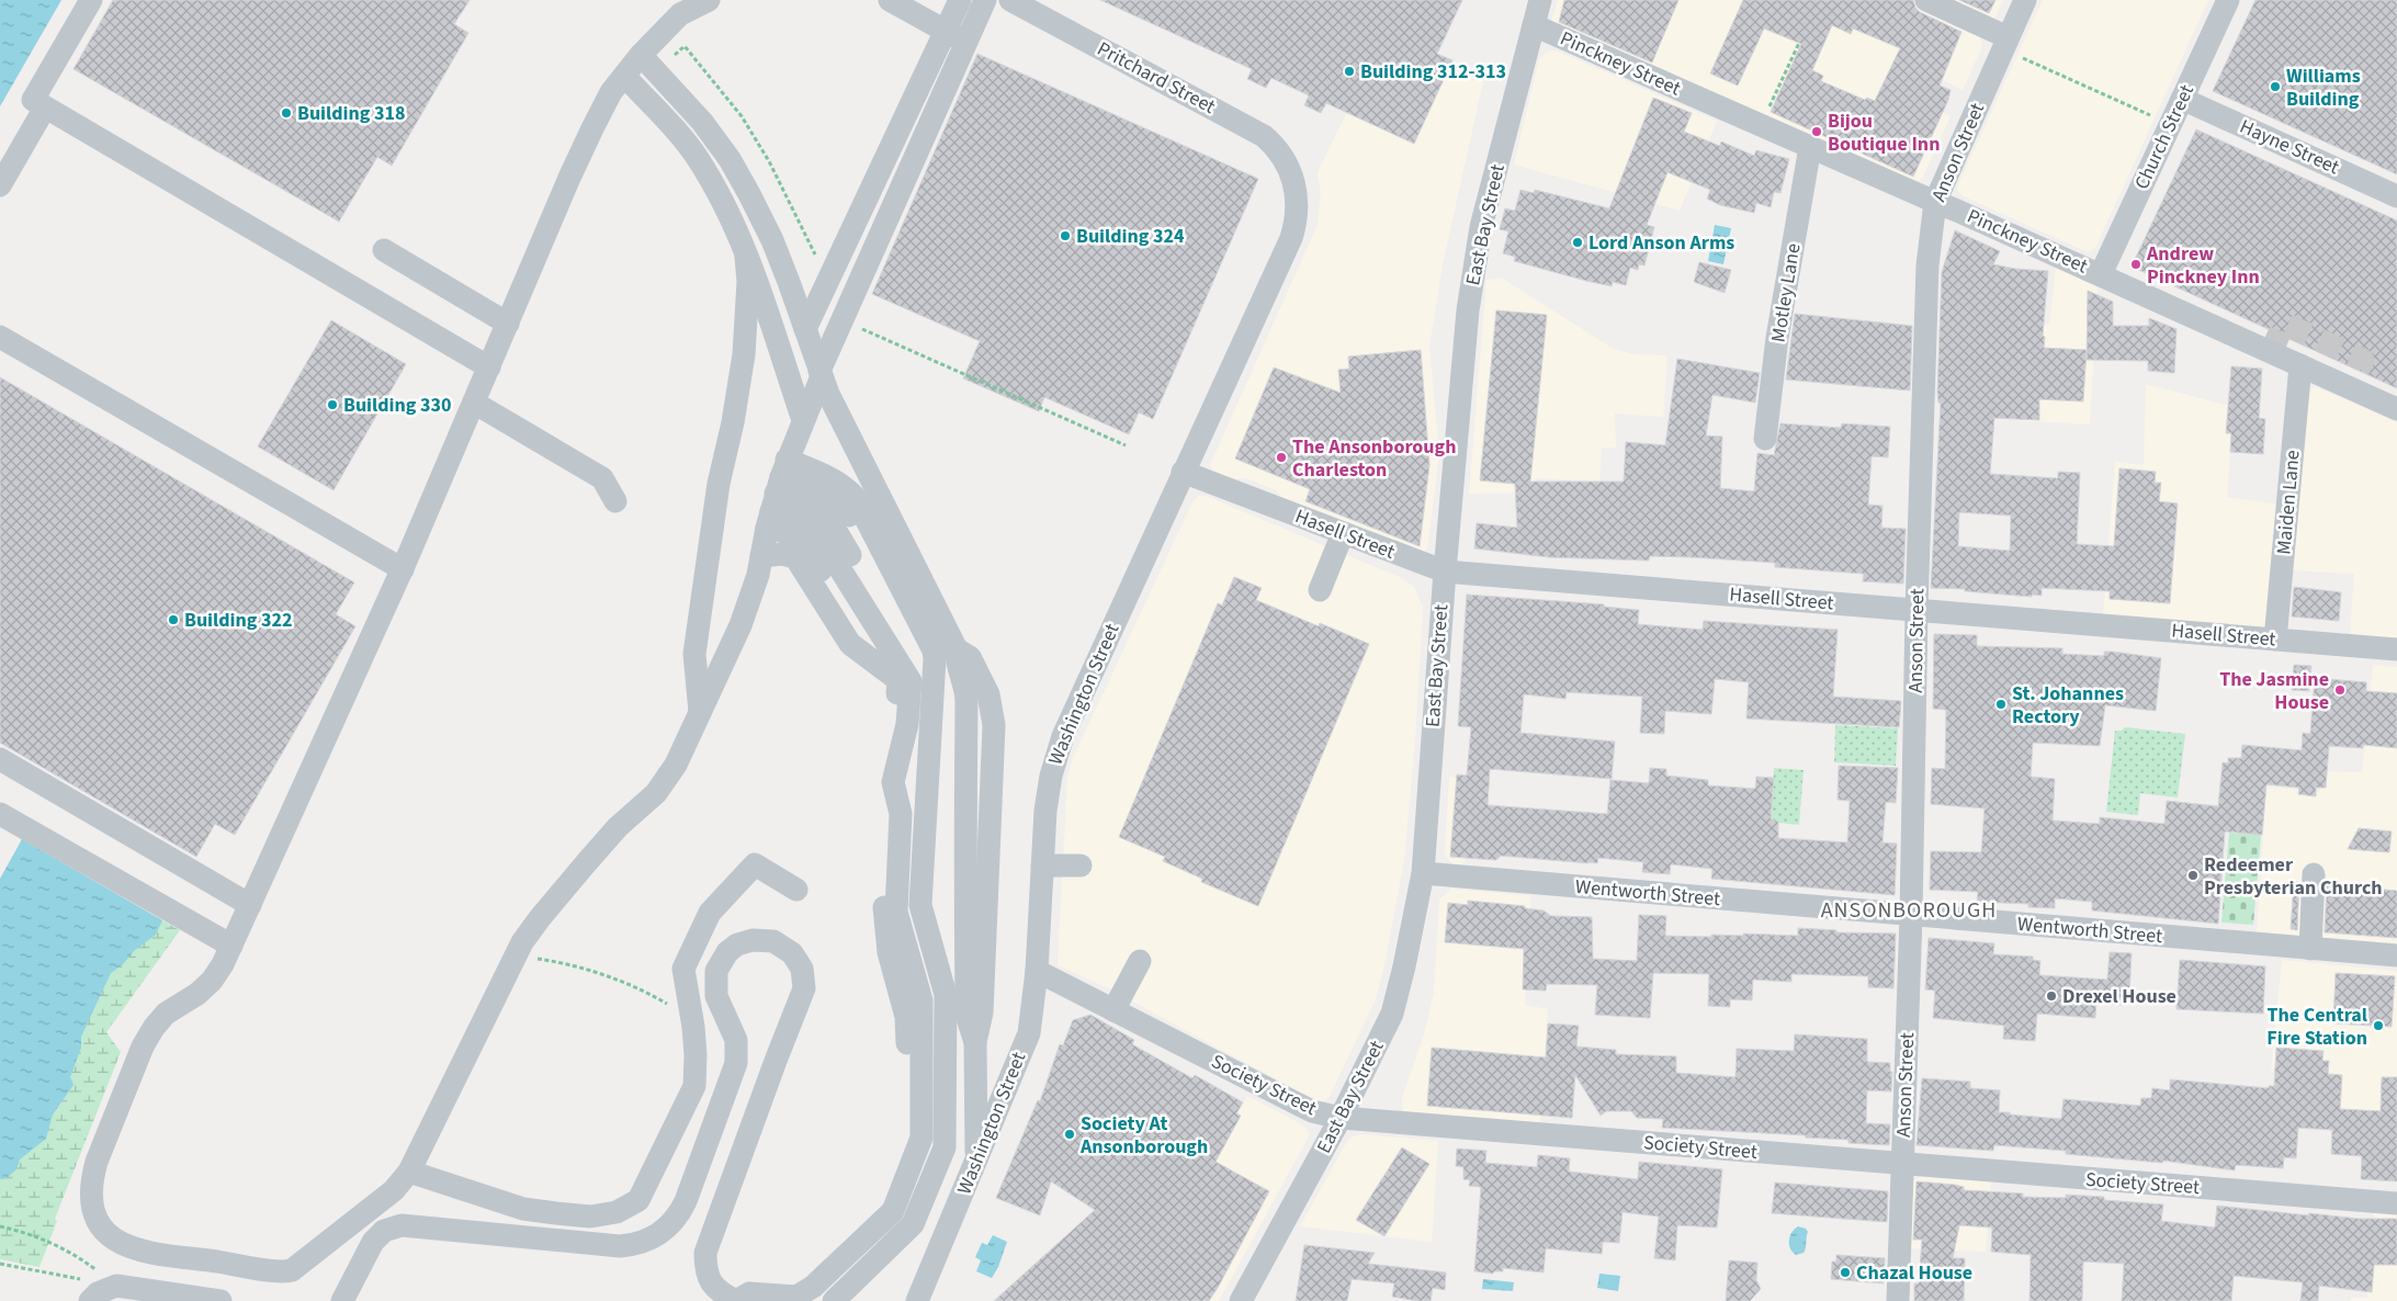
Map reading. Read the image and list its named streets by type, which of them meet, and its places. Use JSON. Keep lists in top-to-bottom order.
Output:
{
  "streets": {
    "street": [
      "Pinckney Street",
      "Pritchard Street",
      "Church Street",
      "Hayne Street",
      "Anson Street",
      "East Bay Street",
      "Motley Lane",
      "Maiden Lane",
      "Hasell Street",
      "Washington Street",
      "Wentworth Street",
      "Society Street"
    ]
  },
  "crossings": [
    ["Pinckney Street", "Church Street"],
    ["Pinckney Street", "Anson Street"],
    ["Pinckney Street", "East Bay Street"],
    ["Pinckney Street", "Motley Lane"],
    ["Pinckney Street", "Maiden Lane"],
    ["Pritchard Street", "Washington Street"],
    ["Church Street", "Hayne Street"],
    ["Anson Street", "Hasell Street"],
    ["Anson Street", "Wentworth Street"],
    ["Anson Street", "Society Street"],
    ["East Bay Street", "Hasell Street"],
    ["East Bay Street", "Wentworth Street"],
    ["East Bay Street", "Society Street"],
    ["Maiden Lane", "Hasell Street"],
    ["Hasell Street", "Washington Street"],
    ["Washington Street", "Society Street"]
  ],
  "districts": ["ANSONBOROUGH"],
  "places": [
    "Building 312-313",
    "Williams Building",
    "Building 318",
    "Bijou Boutique Inn",
    "Building 324",
    "Lord Anson Arms",
    "Andrew Pinckney Inn",
    "Building 330",
    "The Ansonborough Charleston",
    "Building 322",
    "The Jasmine House",
    "St. Johannes Rectory",
    "Redeemer Presbyterian Church",
    "Drexel House",
    "The Central Fire Station",
    "Society At Ansonborough",
    "Chazal House"
  ]
}
